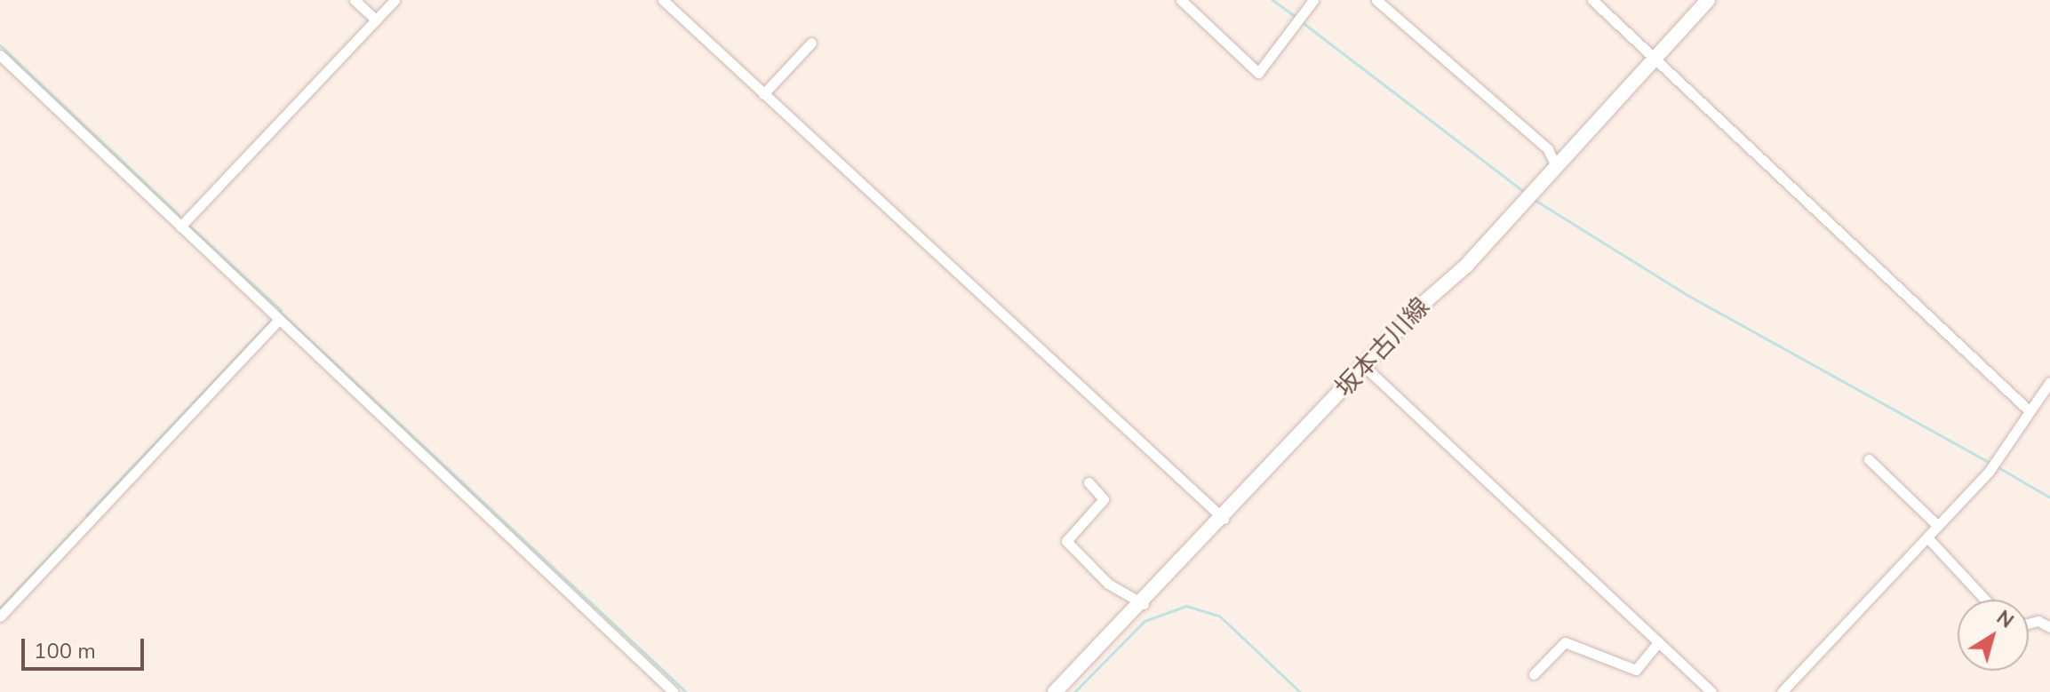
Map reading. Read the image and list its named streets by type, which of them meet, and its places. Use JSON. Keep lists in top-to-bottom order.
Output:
{
  "streets": {
    "main road": ["坂本古川線"]
  },
  "scale_bar": "100 m",
  "north": "top right"
}
